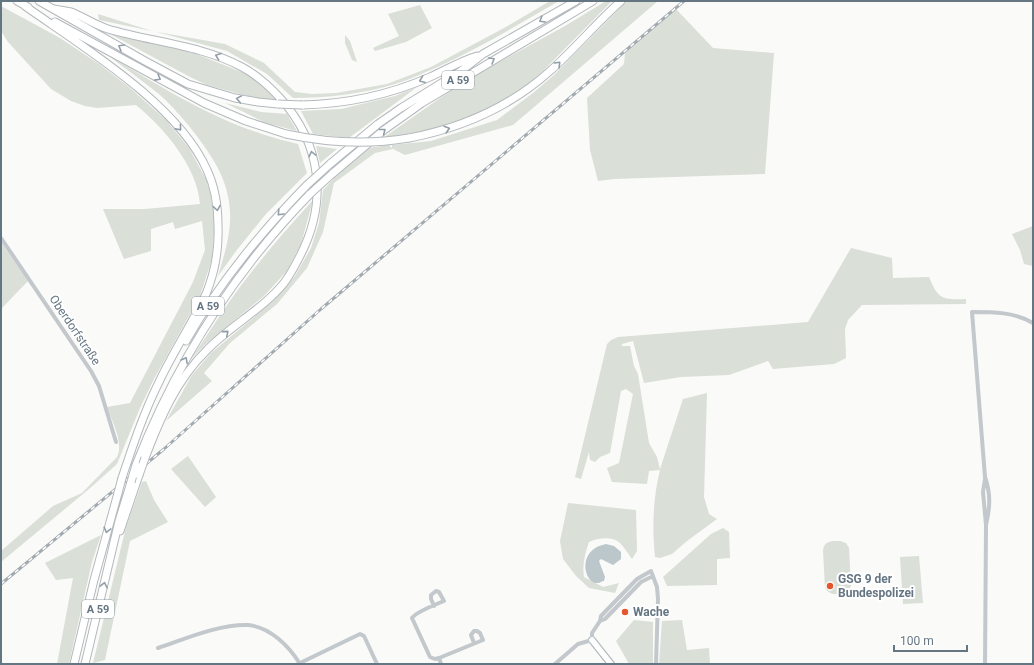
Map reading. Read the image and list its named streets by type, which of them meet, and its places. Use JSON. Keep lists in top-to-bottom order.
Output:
{
  "streets": {
    "highway": ["A 59"],
    "street": ["Oberdorfstraße"]
  },
  "places": ["GSG 9 der Bundespolizei", "Wache"],
  "scale_bar": "100 m"
}
